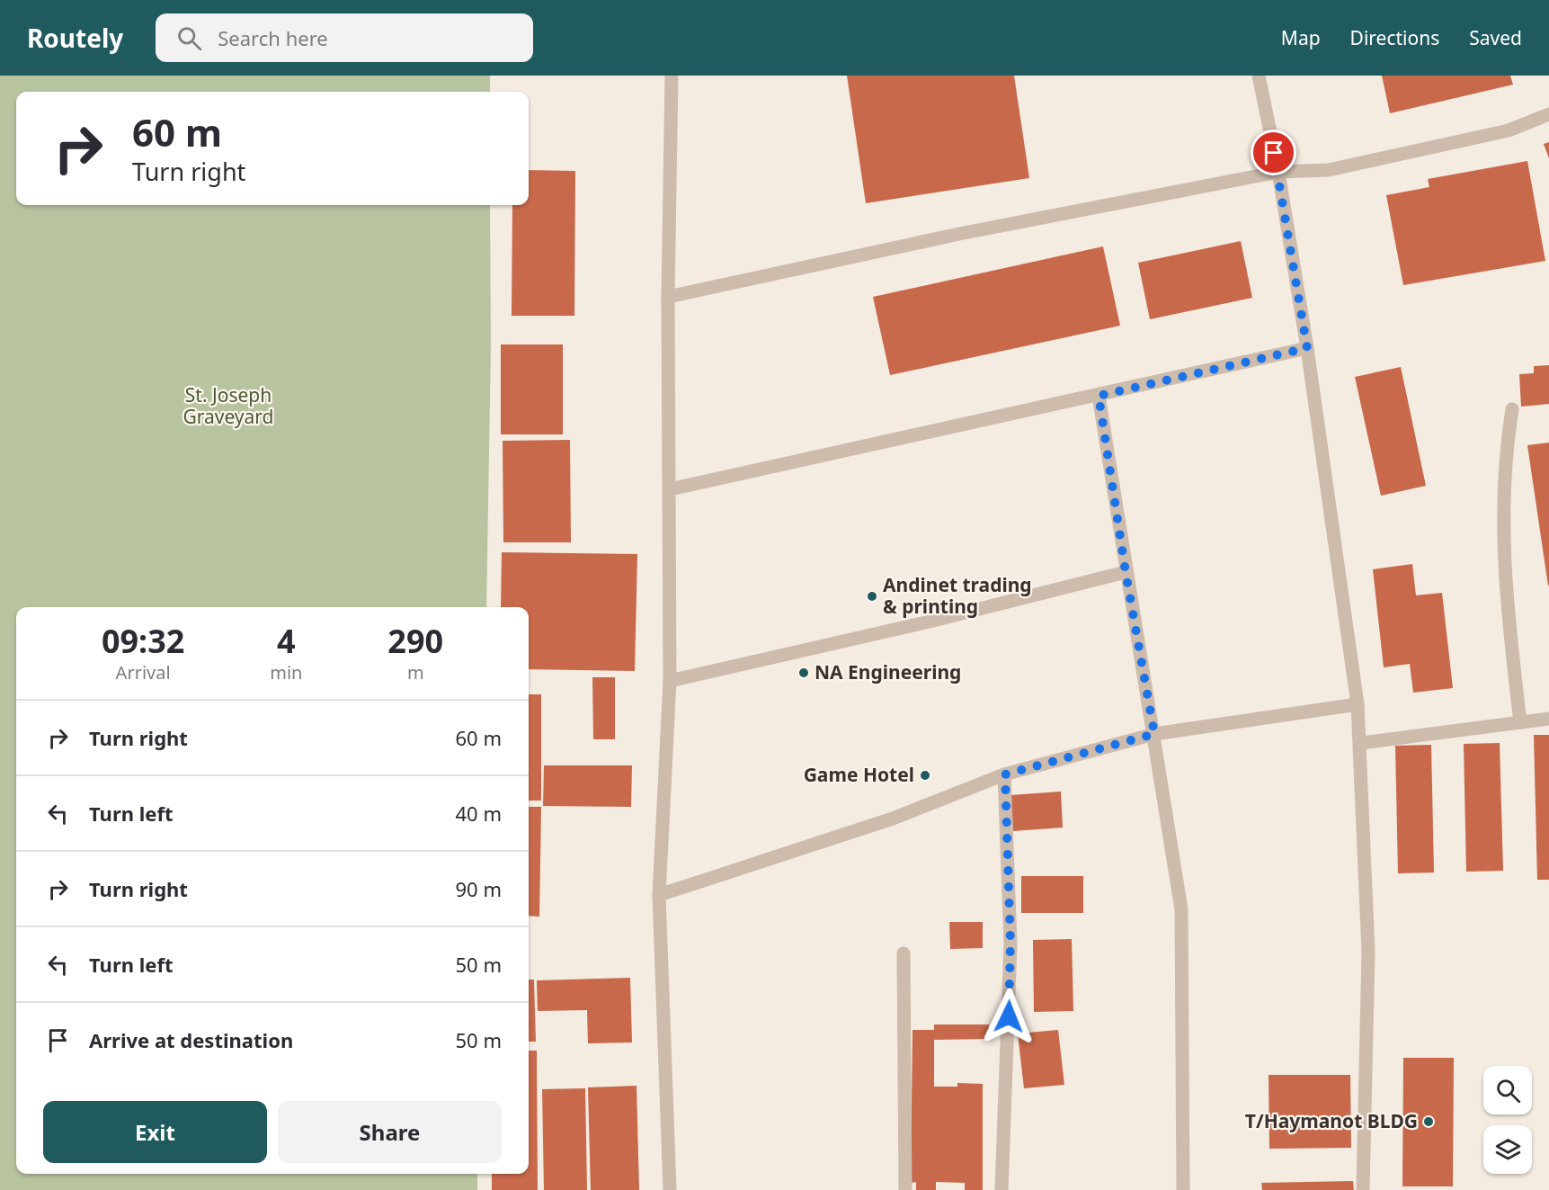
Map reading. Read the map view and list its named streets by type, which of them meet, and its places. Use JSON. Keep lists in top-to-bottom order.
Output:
{
  "parks": ["St. Joseph Graveyard"],
  "places": [
    "Andinet trading & printing",
    "NA Engineering",
    "Game Hotel",
    "T/Haymanot BLDG"
  ],
  "page": {
    "header": "Routely",
    "search": "Search here",
    "nav": ["Map", "Directions", "Saved"],
    "turn": ["60 m", "Turn right"],
    "eta": [
      "09:32",
      "Arrival",
      "4",
      "min",
      "290",
      "m"
    ],
    "list": [
      {
        "name": "Turn right",
        "value": "60 m"
      },
      {
        "name": "Turn left",
        "value": "40 m"
      },
      {
        "name": "Turn right",
        "value": "90 m"
      },
      {
        "name": "Turn left",
        "value": "50 m"
      },
      {
        "name": "Arrive at destination",
        "value": "50 m"
      }
    ],
    "buttons": ["Exit", "Share"]
  }
}
